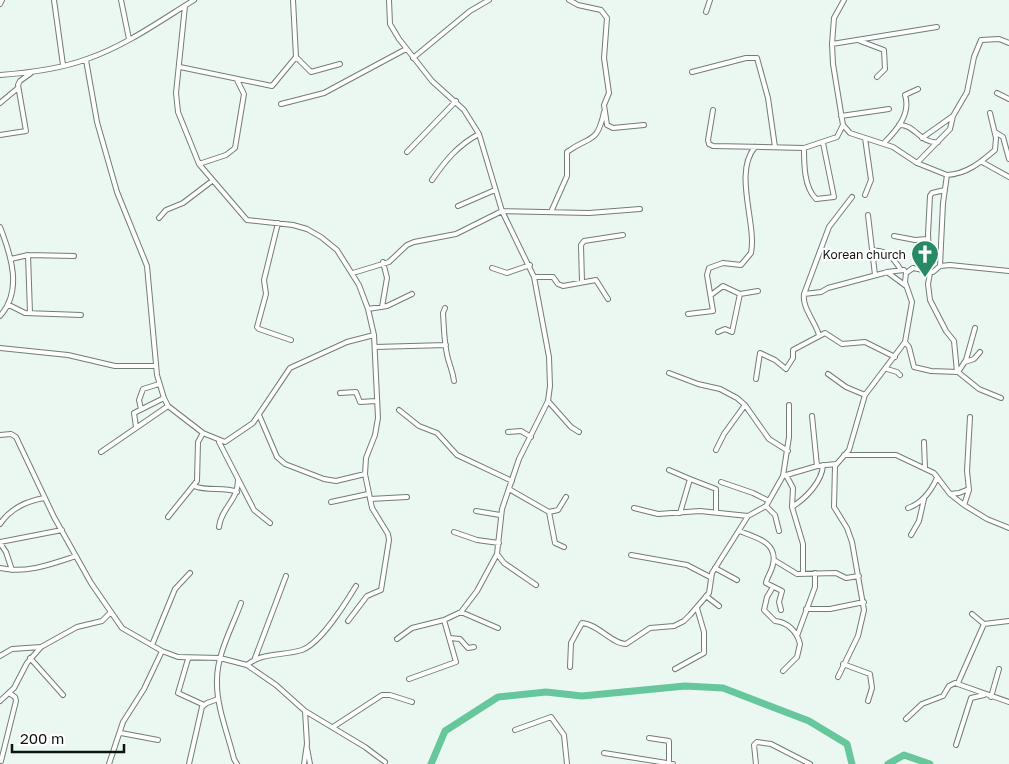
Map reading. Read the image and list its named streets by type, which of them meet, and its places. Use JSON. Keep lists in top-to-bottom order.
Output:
{
  "places": {
    "church": ["Korean church"]
  },
  "scale_bar": "200 m"
}
